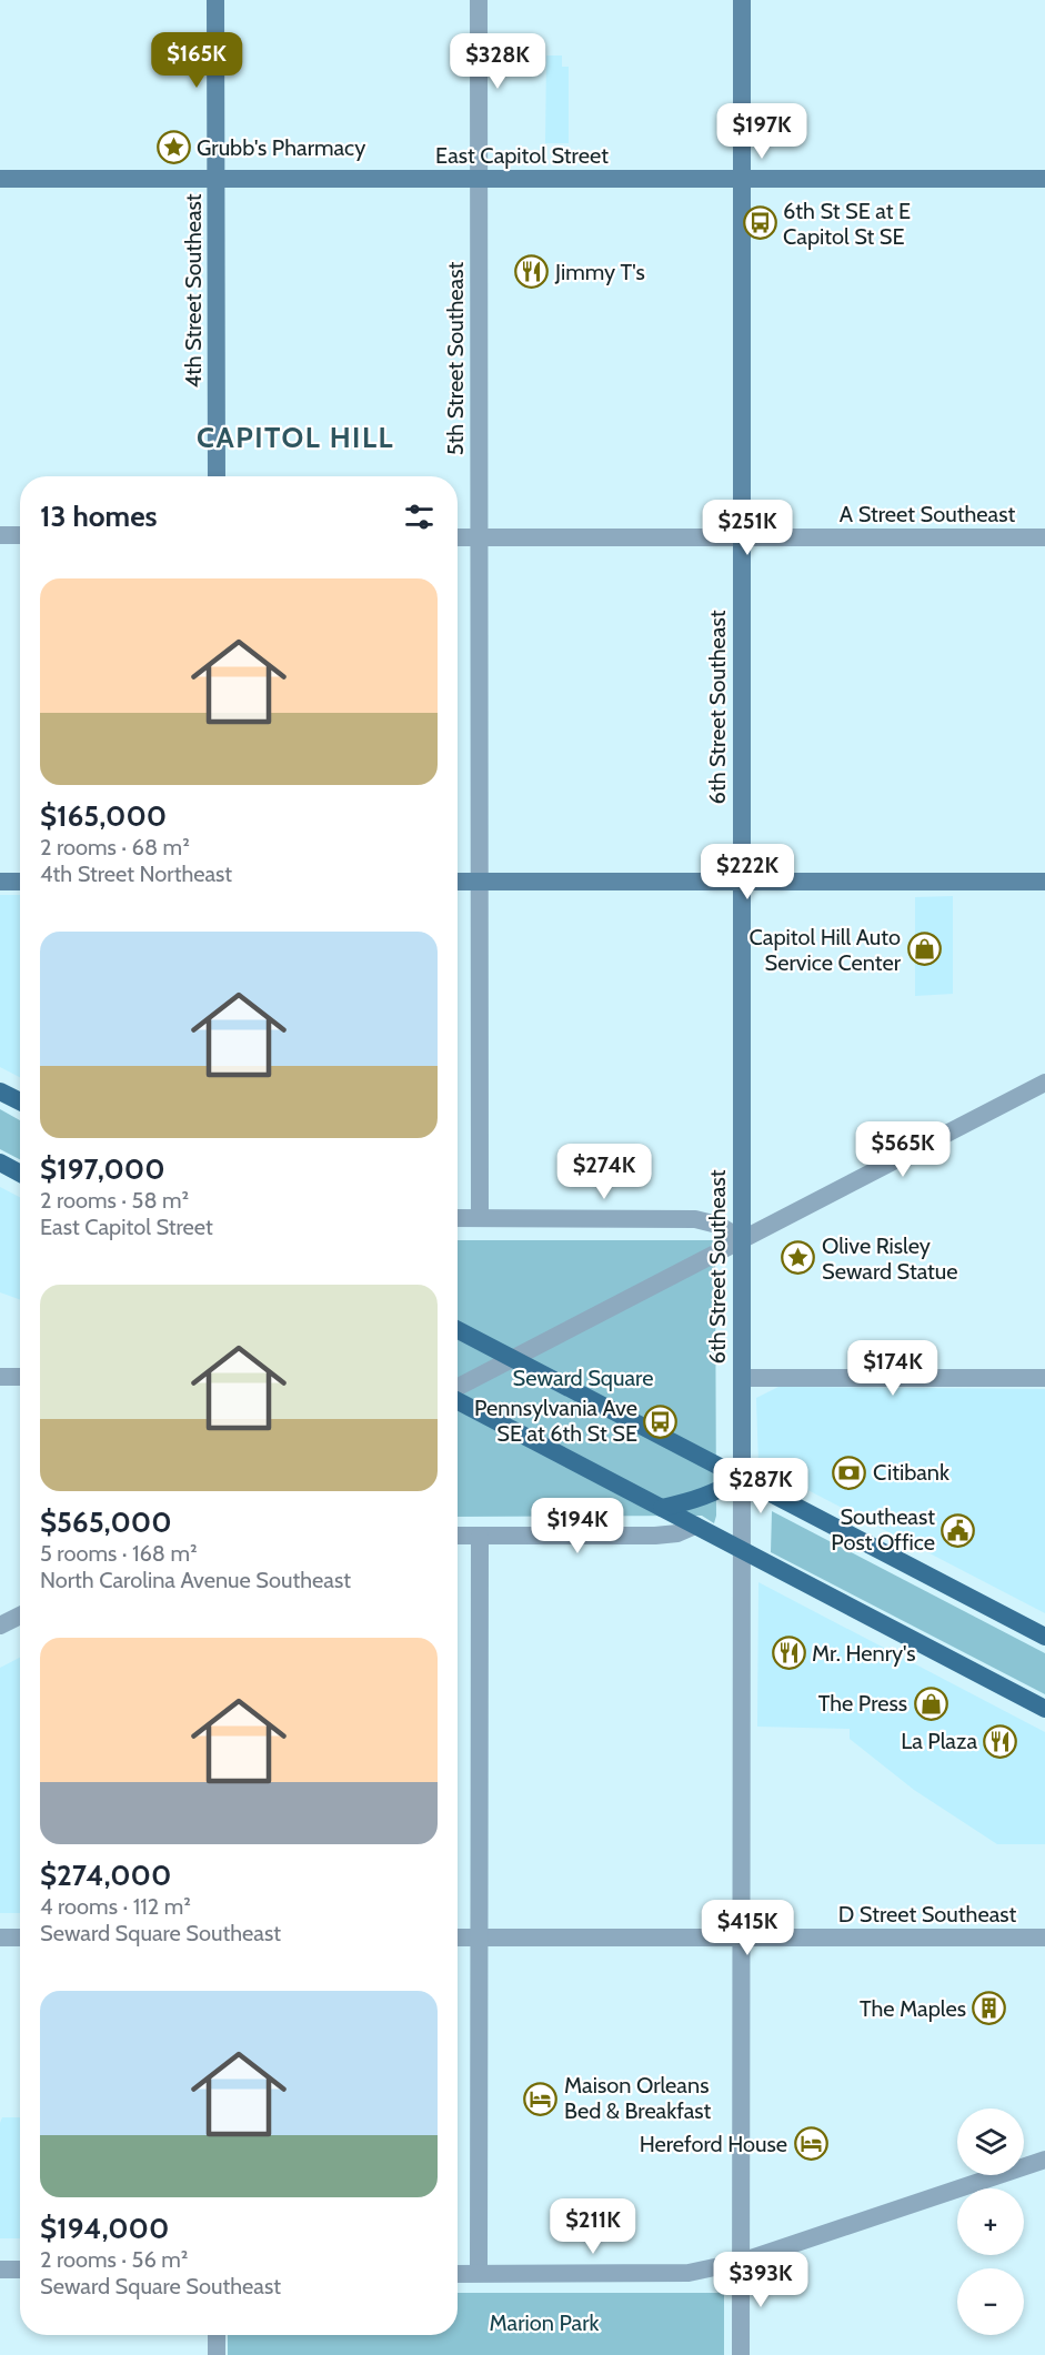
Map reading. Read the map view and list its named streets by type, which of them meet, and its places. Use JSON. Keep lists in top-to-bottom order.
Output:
{
  "streets": {
    "main road": ["East Capitol Street", "4th Street Southeast", "6th Street Southeast"],
    "street": ["5th Street Southeast", "A Street Southeast", "D Street Southeast"]
  },
  "crossings": [
    ["East Capitol Street", "4th Street Southeast"],
    ["East Capitol Street", "5th Street Southeast"],
    ["East Capitol Street", "6th Street Southeast"],
    ["5th Street Southeast", "A Street Southeast"],
    ["A Street Southeast", "6th Street Southeast"],
    ["6th Street Southeast", "D Street Southeast"]
  ],
  "districts": ["CAPITOL HILL"],
  "parks": ["Seward Square", "Marion Park"],
  "places": {
    "place": ["Grubb's Pharmacy", "Olive Risley Seward Statue"],
    "bus stop": ["6th St SE at E Capitol St SE", "Pennsylvania Ave SE at 6th St SE"],
    "restaurant": ["Jimmy T's", "Mr. Henry's", "La Plaza"],
    "shop": ["Capitol Hill Auto Service Center", "The Press"],
    "bank": ["Citibank"],
    "public building": ["Southeast Post Office"],
    "building": ["The Maples"],
    "hotel": ["Maison Orleans Bed & Breakfast", "Hereford House"]
  },
  "page": {
    "price": [
      "$165K",
      "$328K",
      "$197K",
      "$251K",
      "$222K",
      "$565K",
      "$274K",
      "$174K",
      "$287K",
      "$194K",
      "$415K",
      "$211K",
      "$393K"
    ],
    "heading": "13 homes",
    "list": [
      {
        "name": "$165,000",
        "note": "2 rooms · 68 m² · 4th Street Northeast"
      },
      {
        "name": "$197,000",
        "note": "2 rooms · 58 m² · East Capitol Street"
      },
      {
        "name": "$565,000",
        "note": "5 rooms · 168 m² · North Carolina Avenue Southeast"
      },
      {
        "name": "$274,000",
        "note": "4 rooms · 112 m² · Seward Square Southeast"
      },
      {
        "name": "$194,000",
        "note": "2 rooms · 56 m² · Seward Square Southeast"
      }
    ],
    "map_buttons": ["+", "−"]
  }
}
